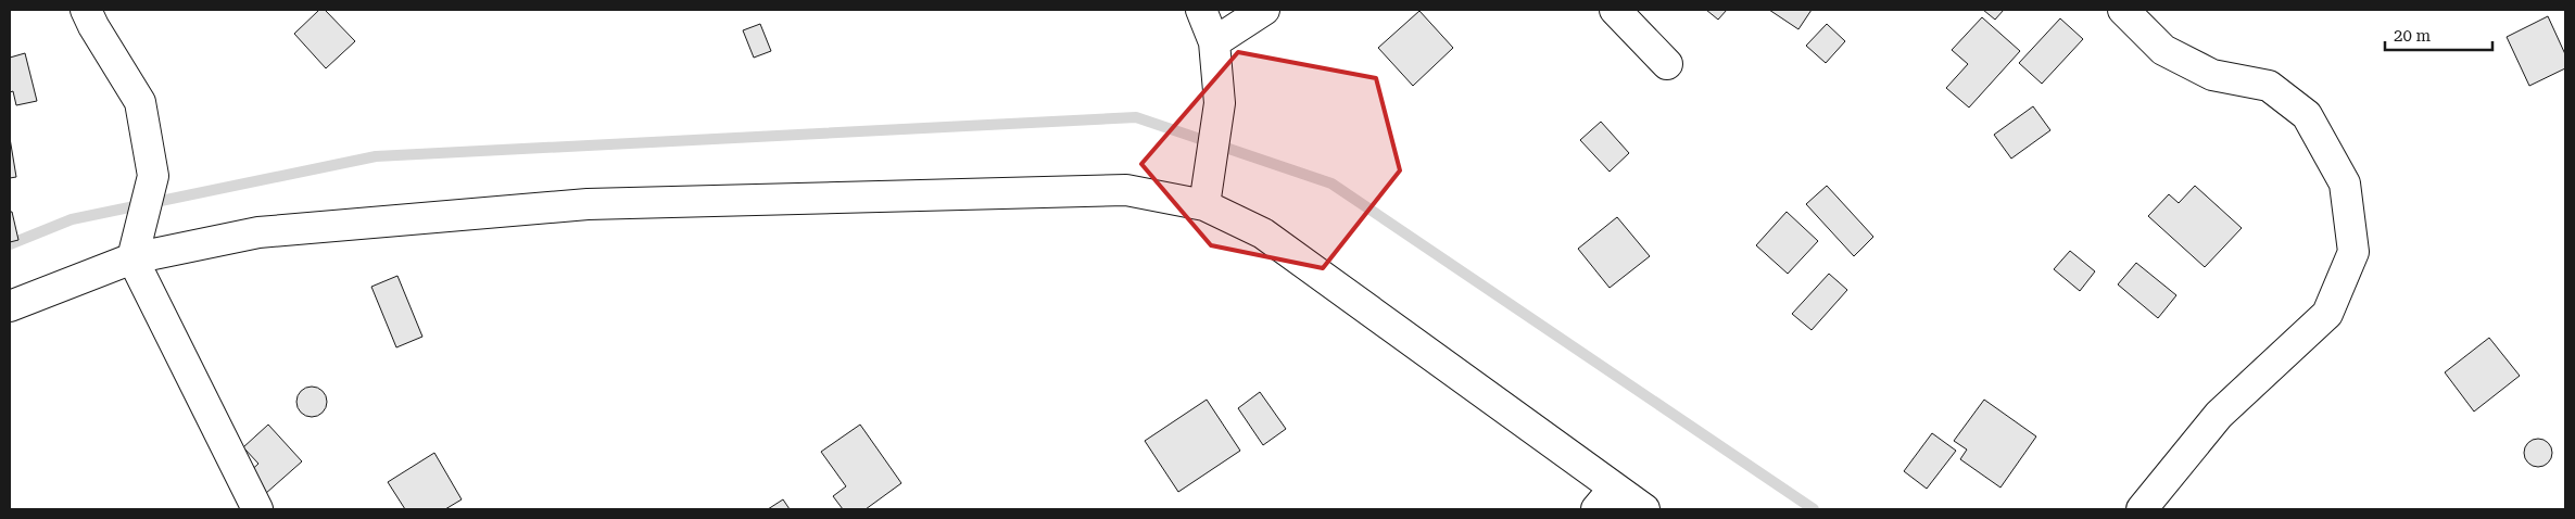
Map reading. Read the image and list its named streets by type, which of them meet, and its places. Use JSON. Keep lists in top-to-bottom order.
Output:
{
  "scale_bar": "20 m"
}
